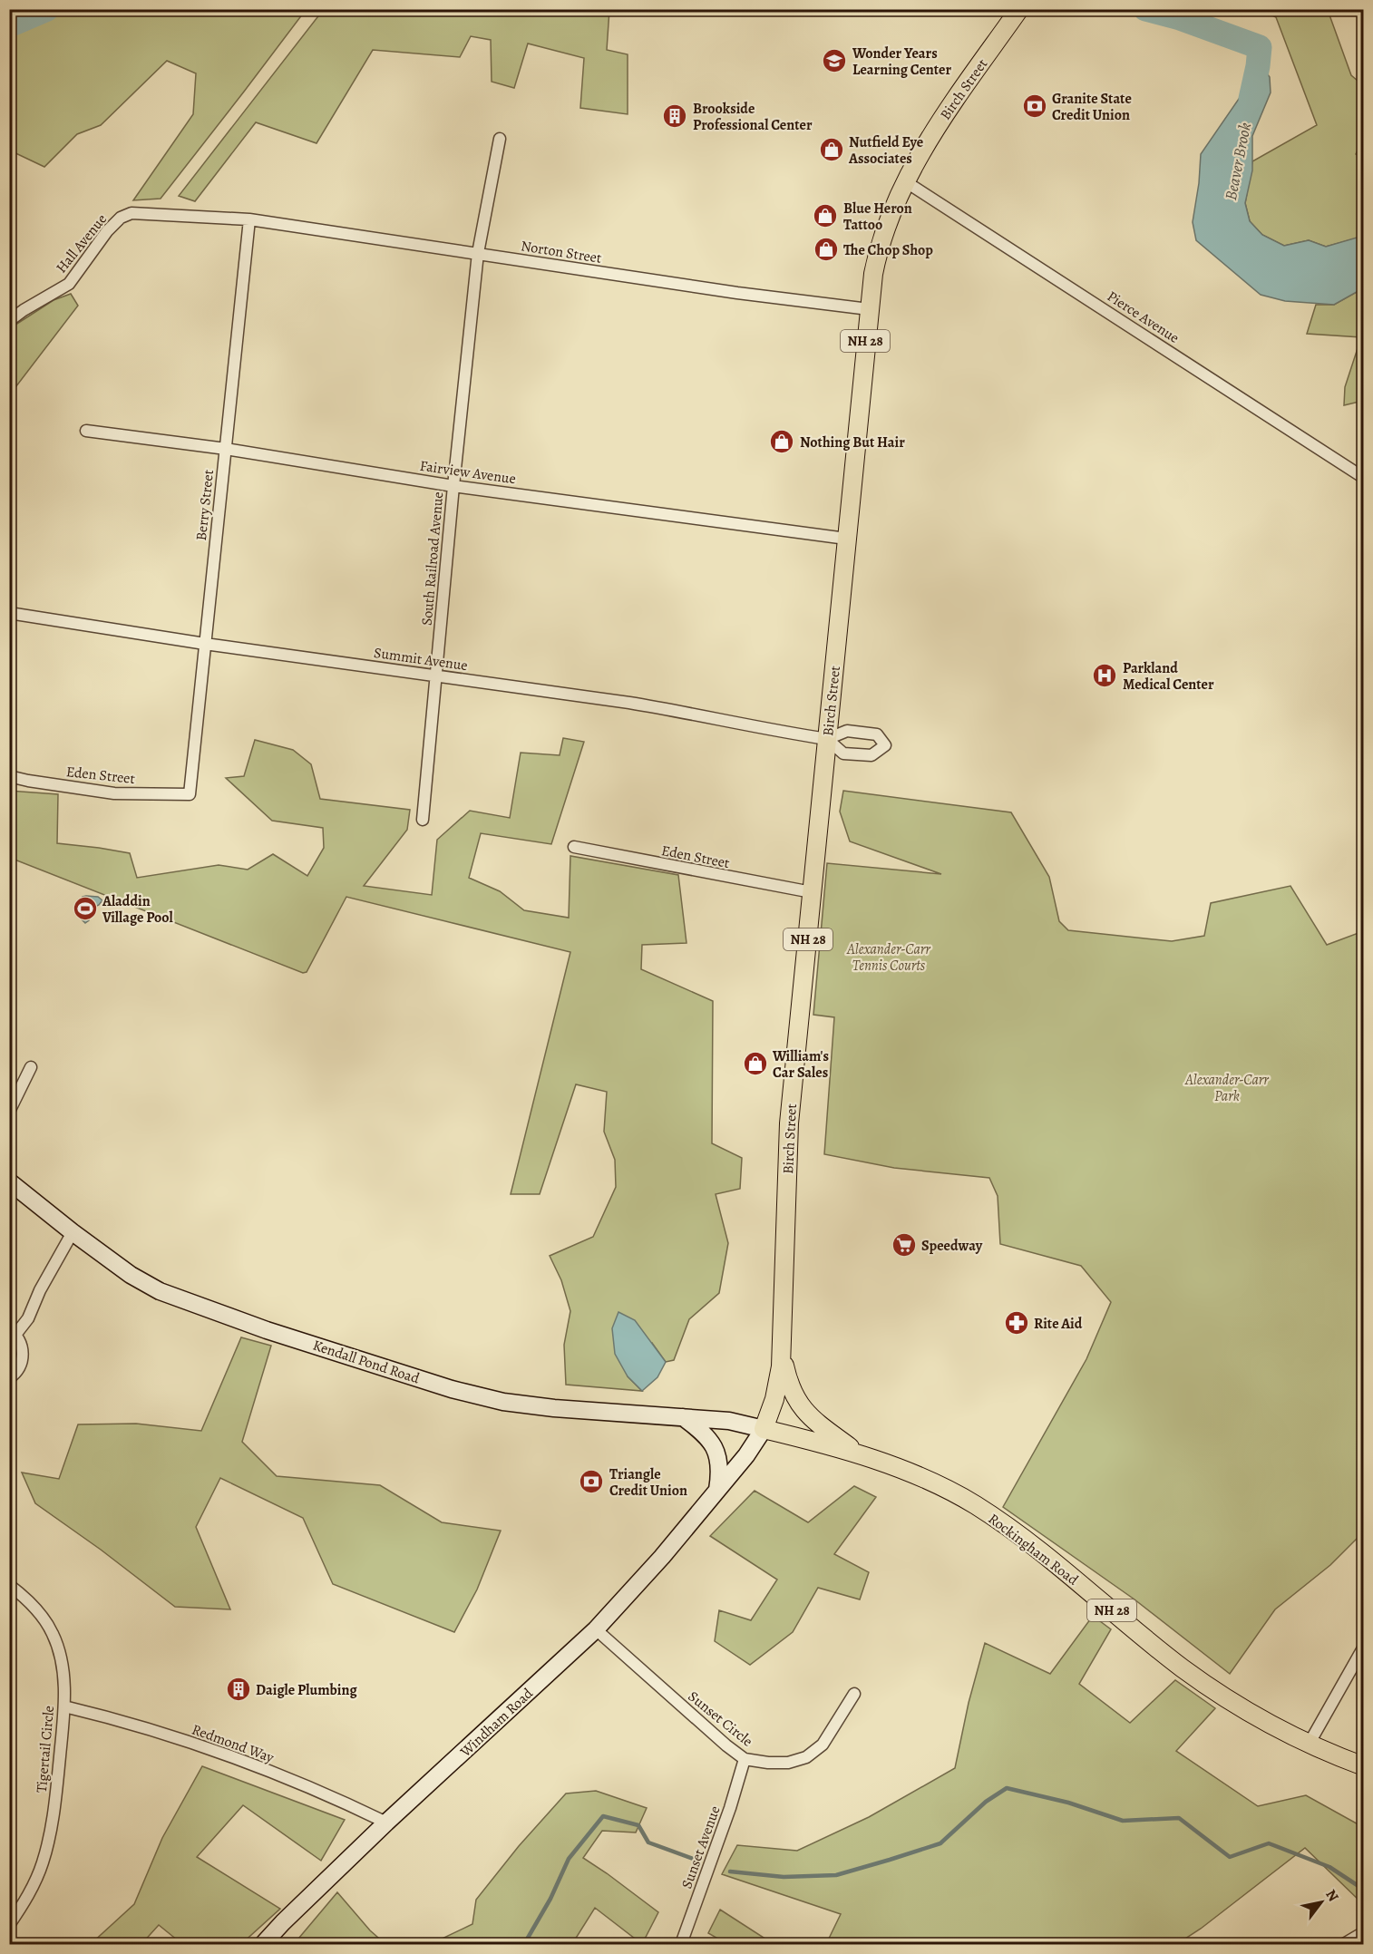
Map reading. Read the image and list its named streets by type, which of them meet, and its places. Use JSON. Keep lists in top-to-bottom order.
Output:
{
  "streets": {
    "main road": ["Birch Street", "NH 28", "Rockingham Road"],
    "street": [
      "Hall Avenue",
      "Norton Street",
      "Pierce Avenue",
      "Fairview Avenue",
      "Berry Street",
      "South Railroad Avenue",
      "Summit Avenue",
      "Eden Street",
      "Kendall Pond Road",
      "Sunset Circle",
      "Windham Road",
      "Redmond Way",
      "Tigertail Circle",
      "Sunset Avenue"
    ]
  },
  "crossings": [
    ["Birch Street", "Norton Street"],
    ["Birch Street", "Pierce Avenue"],
    ["Birch Street", "NH 28"],
    ["Birch Street", "Fairview Avenue"],
    ["Birch Street", "Summit Avenue"],
    ["Birch Street", "Eden Street"],
    ["Birch Street", "Kendall Pond Road"],
    ["Birch Street", "Rockingham Road"],
    ["Birch Street", "Windham Road"],
    ["Hall Avenue", "Norton Street"],
    ["Hall Avenue", "Berry Street"],
    ["Norton Street", "Berry Street"],
    ["Norton Street", "South Railroad Avenue"],
    ["NH 28", "Rockingham Road"],
    ["Fairview Avenue", "Berry Street"],
    ["Fairview Avenue", "South Railroad Avenue"],
    ["Berry Street", "Summit Avenue"],
    ["Berry Street", "Eden Street"],
    ["South Railroad Avenue", "Summit Avenue"],
    ["Kendall Pond Road", "Rockingham Road"],
    ["Kendall Pond Road", "Windham Road"],
    ["Rockingham Road", "Windham Road"],
    ["Sunset Circle", "Windham Road"],
    ["Sunset Circle", "Sunset Avenue"],
    ["Windham Road", "Redmond Way"],
    ["Redmond Way", "Tigertail Circle"]
  ],
  "water": ["Beaver Brook"],
  "parks": ["Alexander-Carr Tennis Courts", "Alexander-Carr Park"],
  "places": {
    "school or university": ["Wonder Years Learning Center"],
    "bank": ["Granite State Credit Union", "Triangle Credit Union"],
    "building": ["Brookside Professional Center", "Daigle Plumbing"],
    "shop": [
      "Nutfield Eye Associates",
      "Blue Heron Tattoo",
      "The Chop Shop",
      "Nothing But Hair",
      "William's Car Sales"
    ],
    "hospital": ["Parkland Medical Center"],
    "sports": ["Aladdin Village Pool"],
    "supermarket": ["Speedway"],
    "pharmacy": ["Rite Aid"]
  },
  "north": "top right"
}
